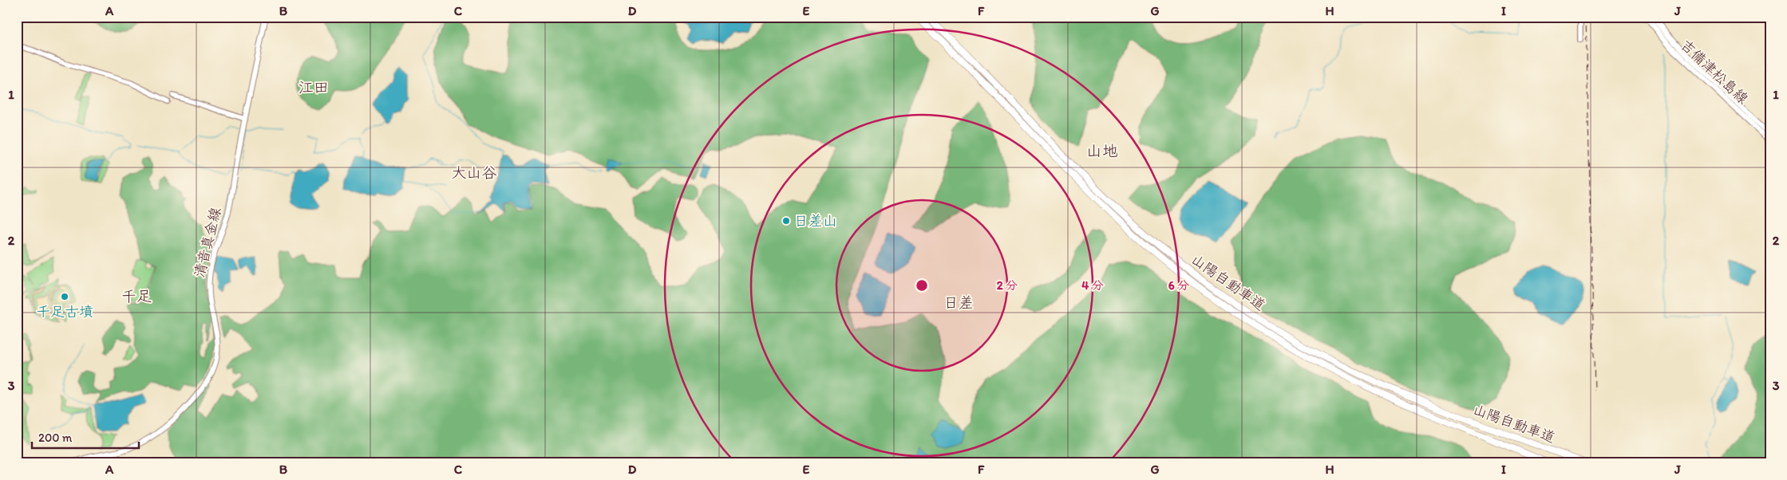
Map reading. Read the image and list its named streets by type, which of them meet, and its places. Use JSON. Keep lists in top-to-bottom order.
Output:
{
  "streets": {
    "highway": ["山陽自動車道"],
    "main road": ["吉備津松島線", "清音真金線"]
  },
  "districts": [
    "江田",
    "山地",
    "大山谷",
    "千足",
    "日差"
  ],
  "places": ["日差山", "千足古墳"],
  "scale_bar": "200 m",
  "grid": {
    "columns": [
      "A",
      "B",
      "C",
      "D",
      "E",
      "F",
      "G",
      "H",
      "I",
      "J"
    ],
    "rows": ["1", "2", "3"]
  },
  "rings": ["2 分", "4 分", "6 分"]
}
